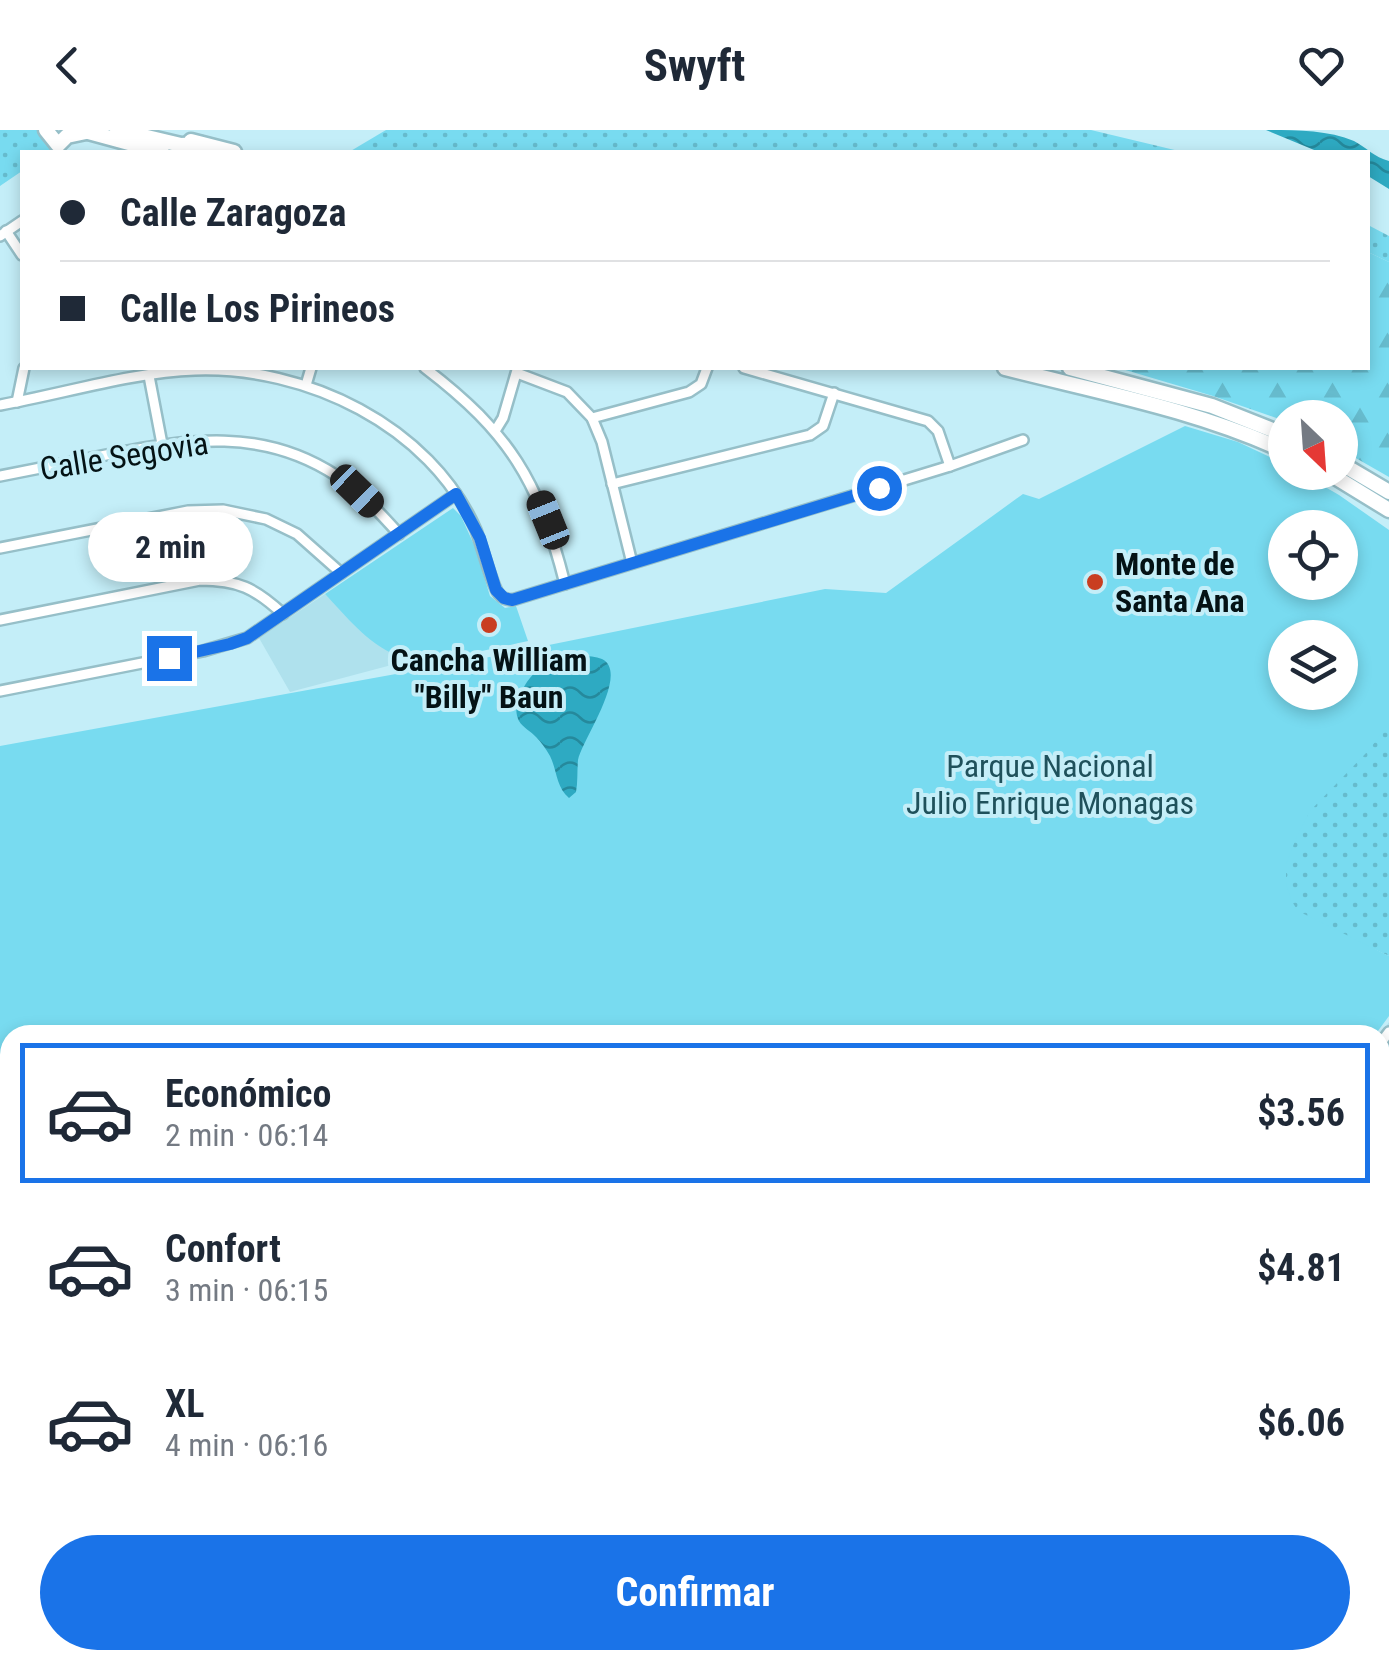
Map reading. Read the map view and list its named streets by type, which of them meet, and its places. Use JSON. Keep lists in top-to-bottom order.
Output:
{
  "streets": {
    "street": ["Calle Segovia"]
  },
  "parks": ["Parque Nacional Julio Enrique Monagas"],
  "places": ["Monte de Santa Ana", "Cancha William \"Billy\" Baun"],
  "north": "bottom right",
  "page": {
    "header": "Swyft",
    "banner": ["Calle Zaragoza", "Calle Los Pirineos"],
    "bubble": "2 min",
    "list": [
      {
        "name": "Económico",
        "note": "2 min · 06:14",
        "value": "$3.56"
      },
      {
        "name": "Confort",
        "note": "3 min · 06:15",
        "value": "$4.81"
      },
      {
        "name": "XL",
        "note": "4 min · 06:16",
        "value": "$6.06"
      }
    ],
    "buttons": "Confirmar"
  }
}
